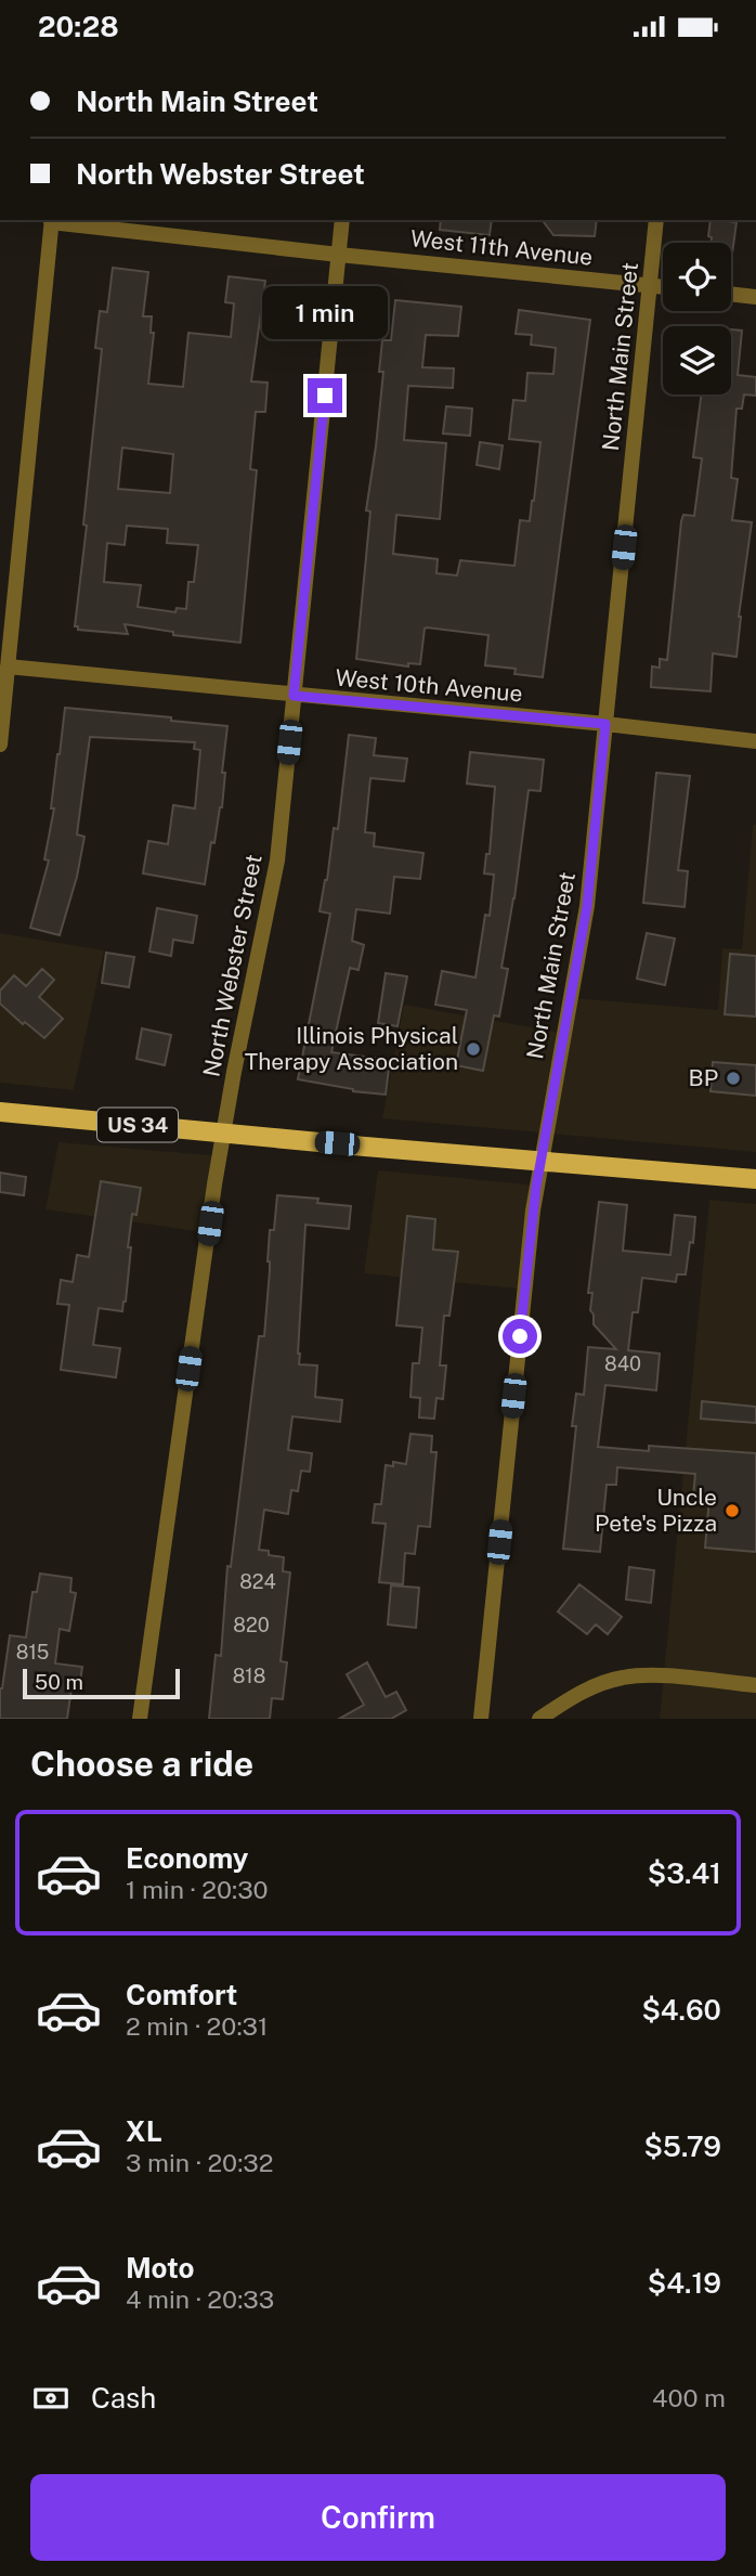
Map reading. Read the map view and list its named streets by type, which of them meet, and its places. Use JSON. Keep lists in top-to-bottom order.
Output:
{
  "streets": {
    "main road": ["US 34"],
    "street": [
      "West 11th Avenue",
      "North Main Street",
      "West 10th Avenue",
      "North Webster Street"
    ]
  },
  "crossings": [
    ["West 11th Avenue", "North Main Street"],
    ["West 11th Avenue", "North Webster Street"],
    ["North Main Street", "West 10th Avenue"],
    ["North Main Street", "US 34"],
    ["West 10th Avenue", "North Webster Street"],
    ["North Webster Street", "US 34"]
  ],
  "places": ["Illinois Physical Therapy Association", "BP", "Uncle Pete's Pizza"],
  "house_numbers": [
    "840",
    "824",
    "820",
    "815",
    "818"
  ],
  "scale_bar": "50 m",
  "page": {
    "status": "20:28",
    "banner": ["North Main Street", "North Webster Street"],
    "bubble": "1 min",
    "scale": "50 m",
    "heading": "Choose a ride",
    "list": [
      {
        "name": "Economy",
        "note": "1 min · 20:30",
        "value": "$3.41"
      },
      {
        "name": "Comfort",
        "note": "2 min · 20:31",
        "value": "$4.60"
      },
      {
        "name": "XL",
        "note": "3 min · 20:32",
        "value": "$5.79"
      },
      {
        "name": "Moto",
        "note": "4 min · 20:33",
        "value": "$4.19"
      }
    ],
    "pay": ["Cash", "400 m"],
    "buttons": "Confirm"
  }
}
